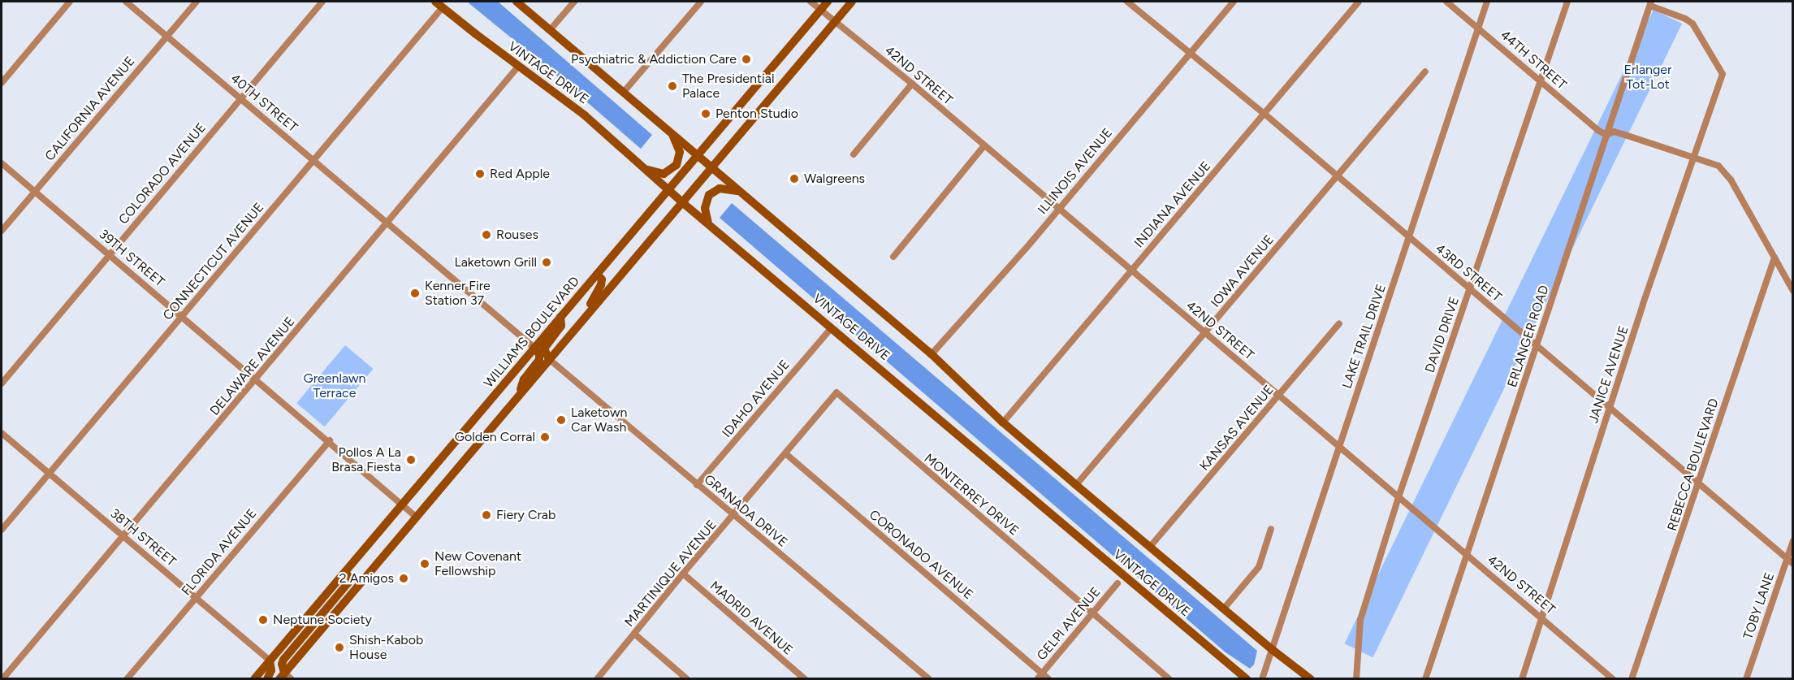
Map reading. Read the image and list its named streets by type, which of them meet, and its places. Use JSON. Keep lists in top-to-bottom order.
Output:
{
  "streets": {
    "street": [
      "44TH STREET",
      "VINTAGE DRIVE",
      "42ND STREET",
      "40TH STREET",
      "CALIFORNIA AVENUE",
      "ILLINOIS AVENUE",
      "COLORADO AVENUE",
      "INDIANA AVENUE",
      "39TH STREET",
      "CONNECTICUT AVENUE",
      "IOWA AVENUE",
      "43RD STREET",
      "WILLIAMS BOULEVARD",
      "DAVID DRIVE",
      "LAKE TRAIL DRIVE",
      "ERLANGER ROAD",
      "DELAWARE AVENUE",
      "JANICE AVENUE",
      "IDAHO AVENUE",
      "KANSAS AVENUE",
      "REBECCA BOULEVARD",
      "MONTERREY DRIVE",
      "GRANADA DRIVE",
      "38TH STREET",
      "FLORIDA AVENUE",
      "CORONADO AVENUE",
      "MARTINIQUE AVENUE",
      "TOBY LANE",
      "MADRID AVENUE",
      "GELPI AVENUE"
    ]
  },
  "crossings": [
    ["44TH STREET", "DAVID DRIVE"],
    ["44TH STREET", "LAKE TRAIL DRIVE"],
    ["44TH STREET", "ERLANGER ROAD"],
    ["VINTAGE DRIVE", "ILLINOIS AVENUE"],
    ["VINTAGE DRIVE", "INDIANA AVENUE"],
    ["VINTAGE DRIVE", "CONNECTICUT AVENUE"],
    ["VINTAGE DRIVE", "IOWA AVENUE"],
    ["VINTAGE DRIVE", "WILLIAMS BOULEVARD"],
    ["VINTAGE DRIVE", "LAKE TRAIL DRIVE"],
    ["VINTAGE DRIVE", "DELAWARE AVENUE"],
    ["VINTAGE DRIVE", "IDAHO AVENUE"],
    ["VINTAGE DRIVE", "KANSAS AVENUE"],
    ["42ND STREET", "ILLINOIS AVENUE"],
    ["42ND STREET", "INDIANA AVENUE"],
    ["42ND STREET", "IOWA AVENUE"],
    ["42ND STREET", "WILLIAMS BOULEVARD"],
    ["42ND STREET", "DAVID DRIVE"],
    ["42ND STREET", "LAKE TRAIL DRIVE"],
    ["42ND STREET", "ERLANGER ROAD"],
    ["42ND STREET", "JANICE AVENUE"],
    ["42ND STREET", "KANSAS AVENUE"],
    ["40TH STREET", "CALIFORNIA AVENUE"],
    ["40TH STREET", "COLORADO AVENUE"],
    ["40TH STREET", "CONNECTICUT AVENUE"],
    ["40TH STREET", "WILLIAMS BOULEVARD"],
    ["40TH STREET", "DELAWARE AVENUE"],
    ["CALIFORNIA AVENUE", "39TH STREET"],
    ["ILLINOIS AVENUE", "43RD STREET"],
    ["COLORADO AVENUE", "39TH STREET"],
    ["INDIANA AVENUE", "43RD STREET"],
    ["39TH STREET", "CONNECTICUT AVENUE"],
    ["39TH STREET", "WILLIAMS BOULEVARD"],
    ["39TH STREET", "DELAWARE AVENUE"],
    ["39TH STREET", "FLORIDA AVENUE"],
    ["CONNECTICUT AVENUE", "38TH STREET"],
    ["IOWA AVENUE", "43RD STREET"],
    ["43RD STREET", "DAVID DRIVE"],
    ["43RD STREET", "LAKE TRAIL DRIVE"],
    ["43RD STREET", "ERLANGER ROAD"],
    ["43RD STREET", "JANICE AVENUE"],
    ["43RD STREET", "REBECCA BOULEVARD"],
    ["43RD STREET", "TOBY LANE"],
    ["WILLIAMS BOULEVARD", "38TH STREET"],
    ["ERLANGER ROAD", "JANICE AVENUE"],
    ["DELAWARE AVENUE", "38TH STREET"],
    ["IDAHO AVENUE", "GRANADA DRIVE"],
    ["MONTERREY DRIVE", "MARTINIQUE AVENUE"],
    ["MONTERREY DRIVE", "GELPI AVENUE"],
    ["GRANADA DRIVE", "MARTINIQUE AVENUE"],
    ["38TH STREET", "FLORIDA AVENUE"],
    ["CORONADO AVENUE", "MARTINIQUE AVENUE"],
    ["CORONADO AVENUE", "GELPI AVENUE"],
    ["MARTINIQUE AVENUE", "MADRID AVENUE"]
  ],
  "parks": ["Erlanger Tot-Lot", "Greenlawn Terrace"],
  "places": [
    "Psychiatric & Addiction Care",
    "The Presidential Palace",
    "Penton Studio",
    "Red Apple",
    "Walgreens",
    "Rouses",
    "Laketown Grill",
    "Kenner Fire Station 37",
    "Laketown Car Wash",
    "Golden Corral",
    "Pollos A La Brasa Fiesta",
    "Fiery Crab",
    "New Covenant Fellowship",
    "2 Amigos",
    "Neptune Society",
    "Shish-Kabob House"
  ]
}
